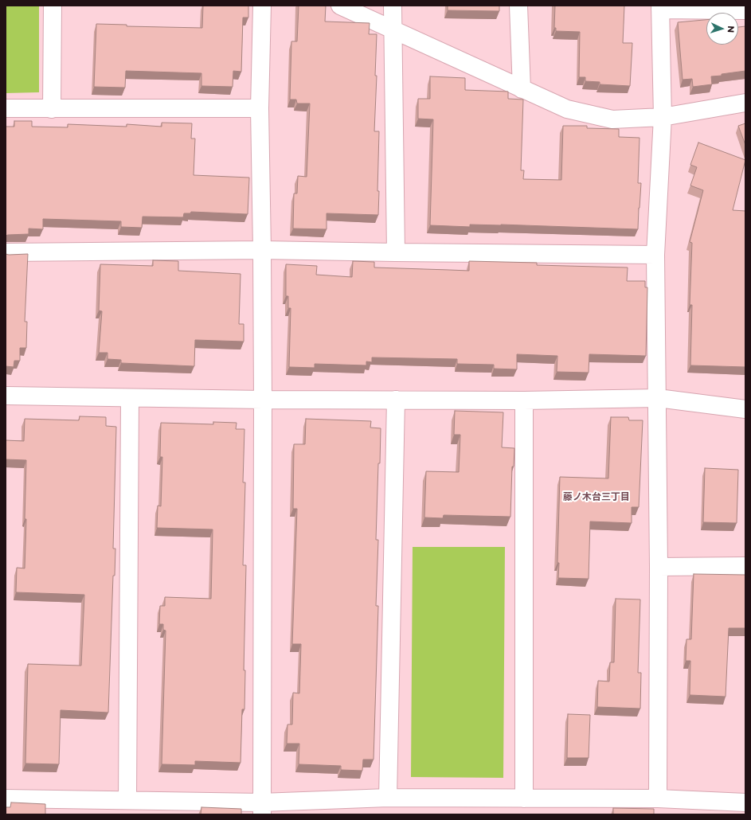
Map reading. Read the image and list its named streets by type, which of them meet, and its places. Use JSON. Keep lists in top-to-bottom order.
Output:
{
  "districts": ["藤ノ木台三丁目"],
  "north": "right"
}
